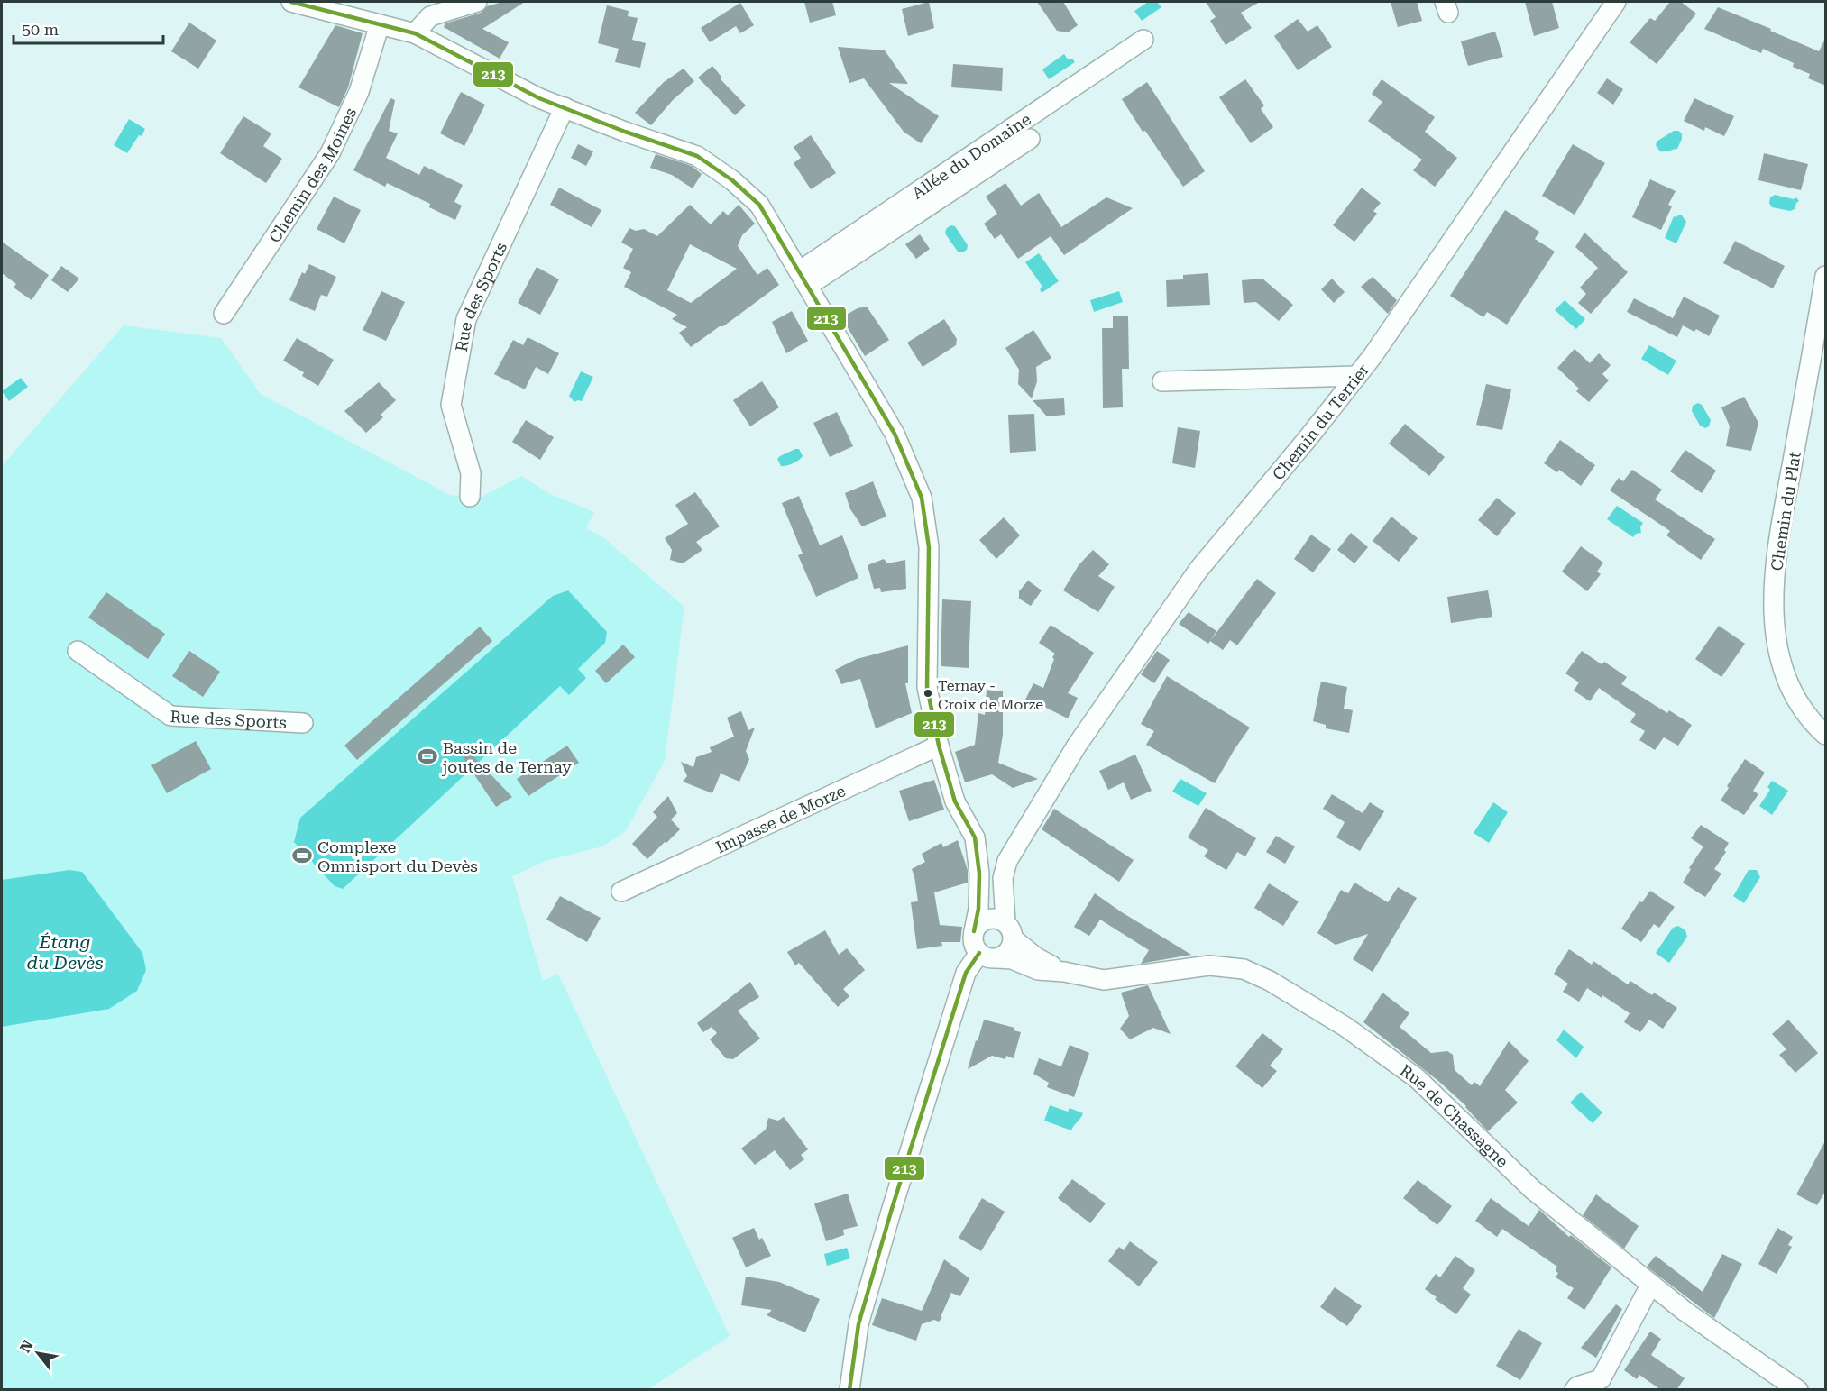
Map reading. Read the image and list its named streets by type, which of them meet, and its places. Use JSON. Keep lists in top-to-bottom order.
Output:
{
  "streets": {
    "street": [
      "Allée du Domaine",
      "Chemin des Moines",
      "Rue des Sports",
      "Chemin du Terrier",
      "Chemin du Plat",
      "Impasse de Morze",
      "Rue de Chassagne"
    ]
  },
  "water": ["Étang du Devès"],
  "places": {
    "other": ["Ternay - Croix de Morze"],
    "sports": ["Bassin de joutes de Ternay", "Complexe Omnisport du Devès"]
  },
  "lines": ["transit line 213"],
  "scale_bar": "50 m",
  "north": "top left"
}
